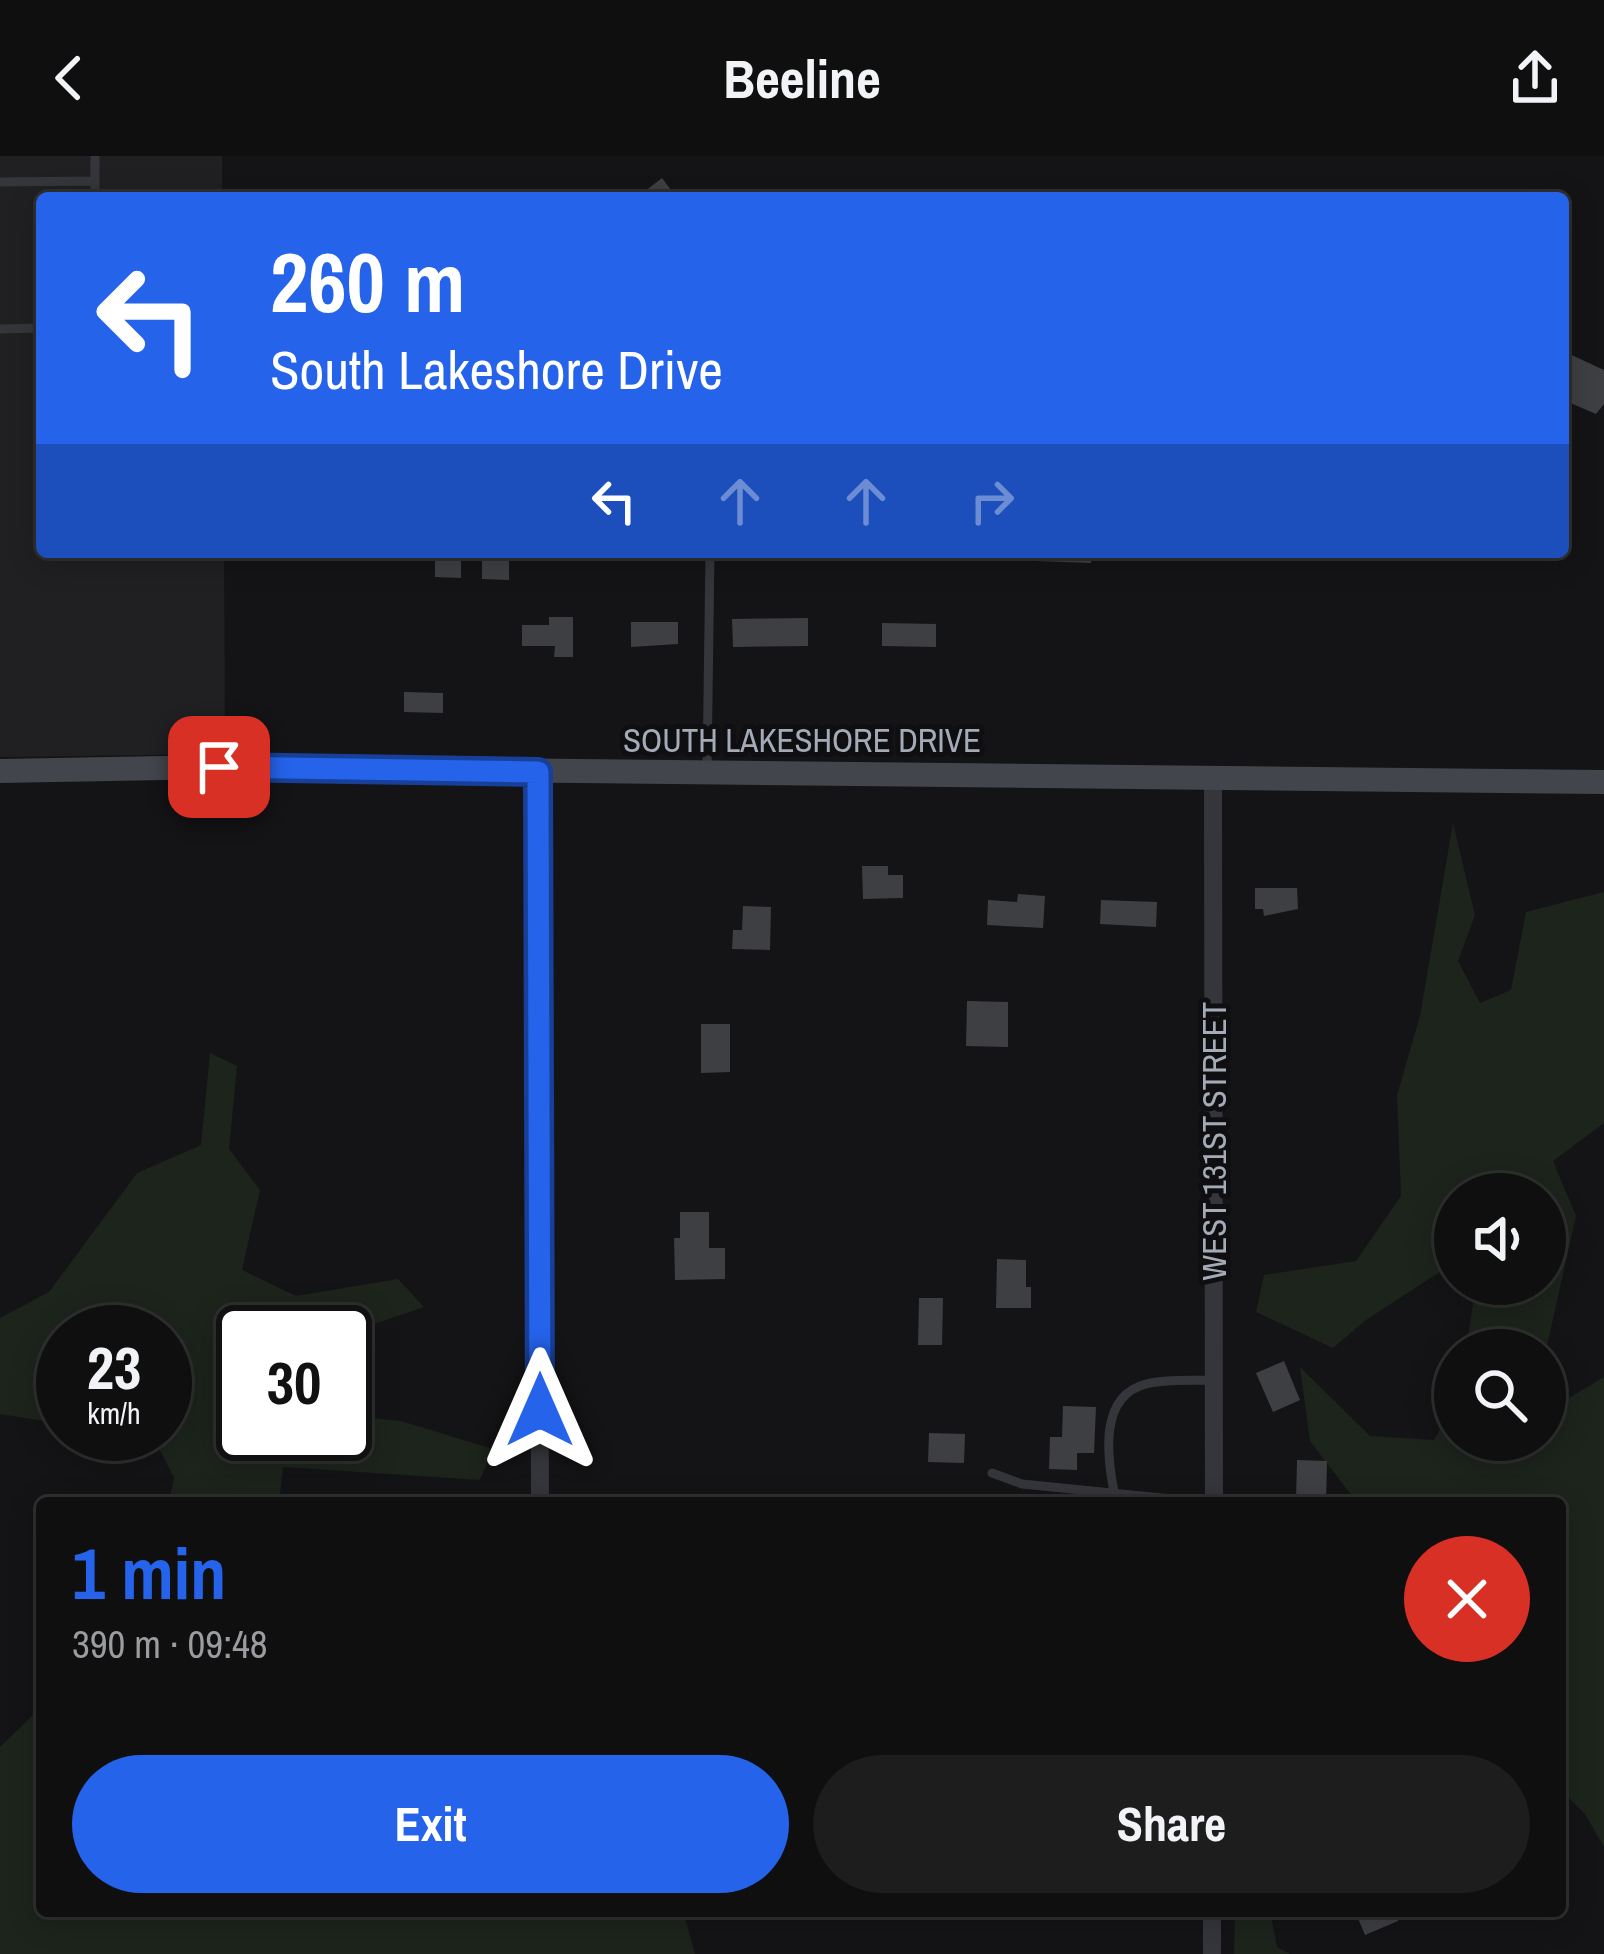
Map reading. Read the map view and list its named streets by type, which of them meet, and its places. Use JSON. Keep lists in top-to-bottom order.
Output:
{
  "streets": {
    "street": ["SOUTH LAKESHORE DRIVE", "WEST 131ST STREET"]
  },
  "crossings": [
    ["SOUTH LAKESHORE DRIVE", "WEST 131ST STREET"]
  ],
  "page": {
    "header": "Beeline",
    "turn": ["260 m", "South Lakeshore Drive"],
    "speed": "23 km/h",
    "limit": "30",
    "heading": ["1 min", "390 m · 09:48"],
    "buttons": ["Exit", "Share"]
  }
}
